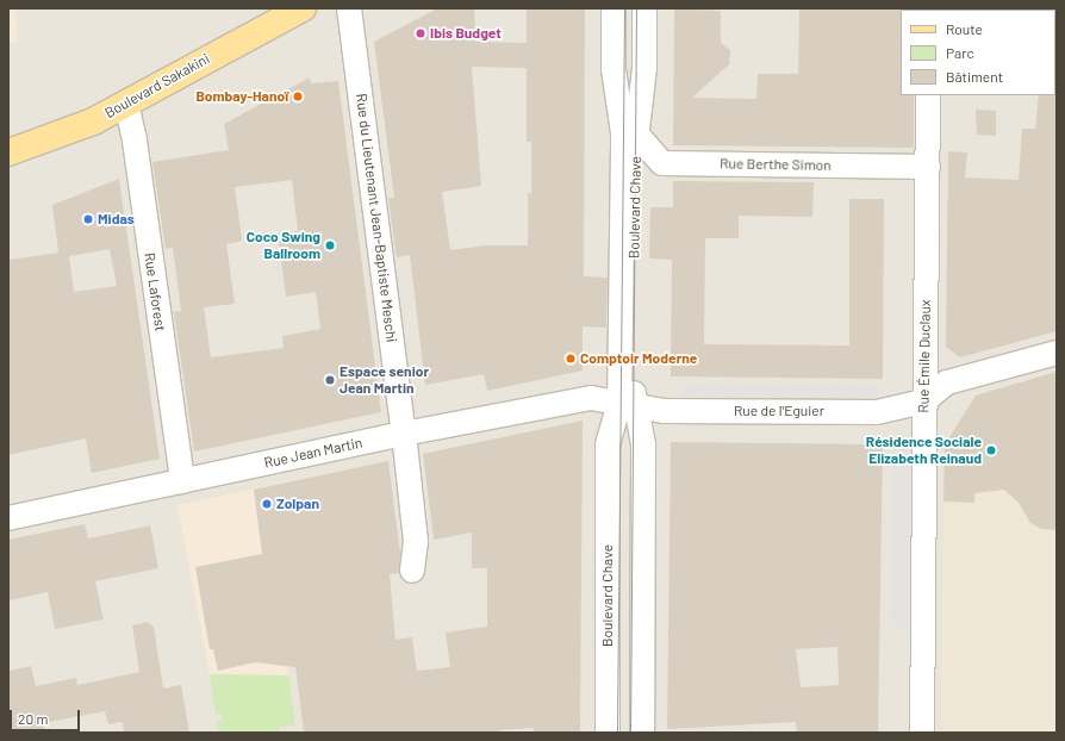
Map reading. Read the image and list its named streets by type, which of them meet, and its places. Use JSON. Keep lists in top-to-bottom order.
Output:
{
  "streets": {
    "main road": ["Boulevard Sakakini"],
    "street": [
      "Rue Berthe Simon",
      "Boulevard Chave",
      "Rue du Lieutenant Jean-Baptiste Meschi",
      "Rue Laforest",
      "Rue Émile Duclaux",
      "Rue de l'Eguier",
      "Rue Jean Martin"
    ]
  },
  "crossings": [
    ["Boulevard Sakakini", "Rue Laforest"],
    ["Rue Berthe Simon", "Boulevard Chave"],
    ["Rue Berthe Simon", "Rue Émile Duclaux"],
    ["Boulevard Chave", "Rue de l'Eguier"],
    ["Boulevard Chave", "Rue Jean Martin"],
    ["Rue du Lieutenant Jean-Baptiste Meschi", "Rue Jean Martin"],
    ["Rue Laforest", "Rue Jean Martin"],
    ["Rue Émile Duclaux", "Rue de l'Eguier"],
    ["Rue de l'Eguier", "Rue Jean Martin"]
  ],
  "places": [
    "Ibis Budget",
    "Bombay-Hanoï",
    "Midas",
    "Coco Swing Ballroom",
    "Comptoir Moderne",
    "Espace senior Jean Martin",
    "Résidence Sociale Elizabeth Reinaud",
    "Zolpan"
  ],
  "legend": ["Route", "Parc", "Bâtiment"],
  "scale_bar": "20 m"
}
